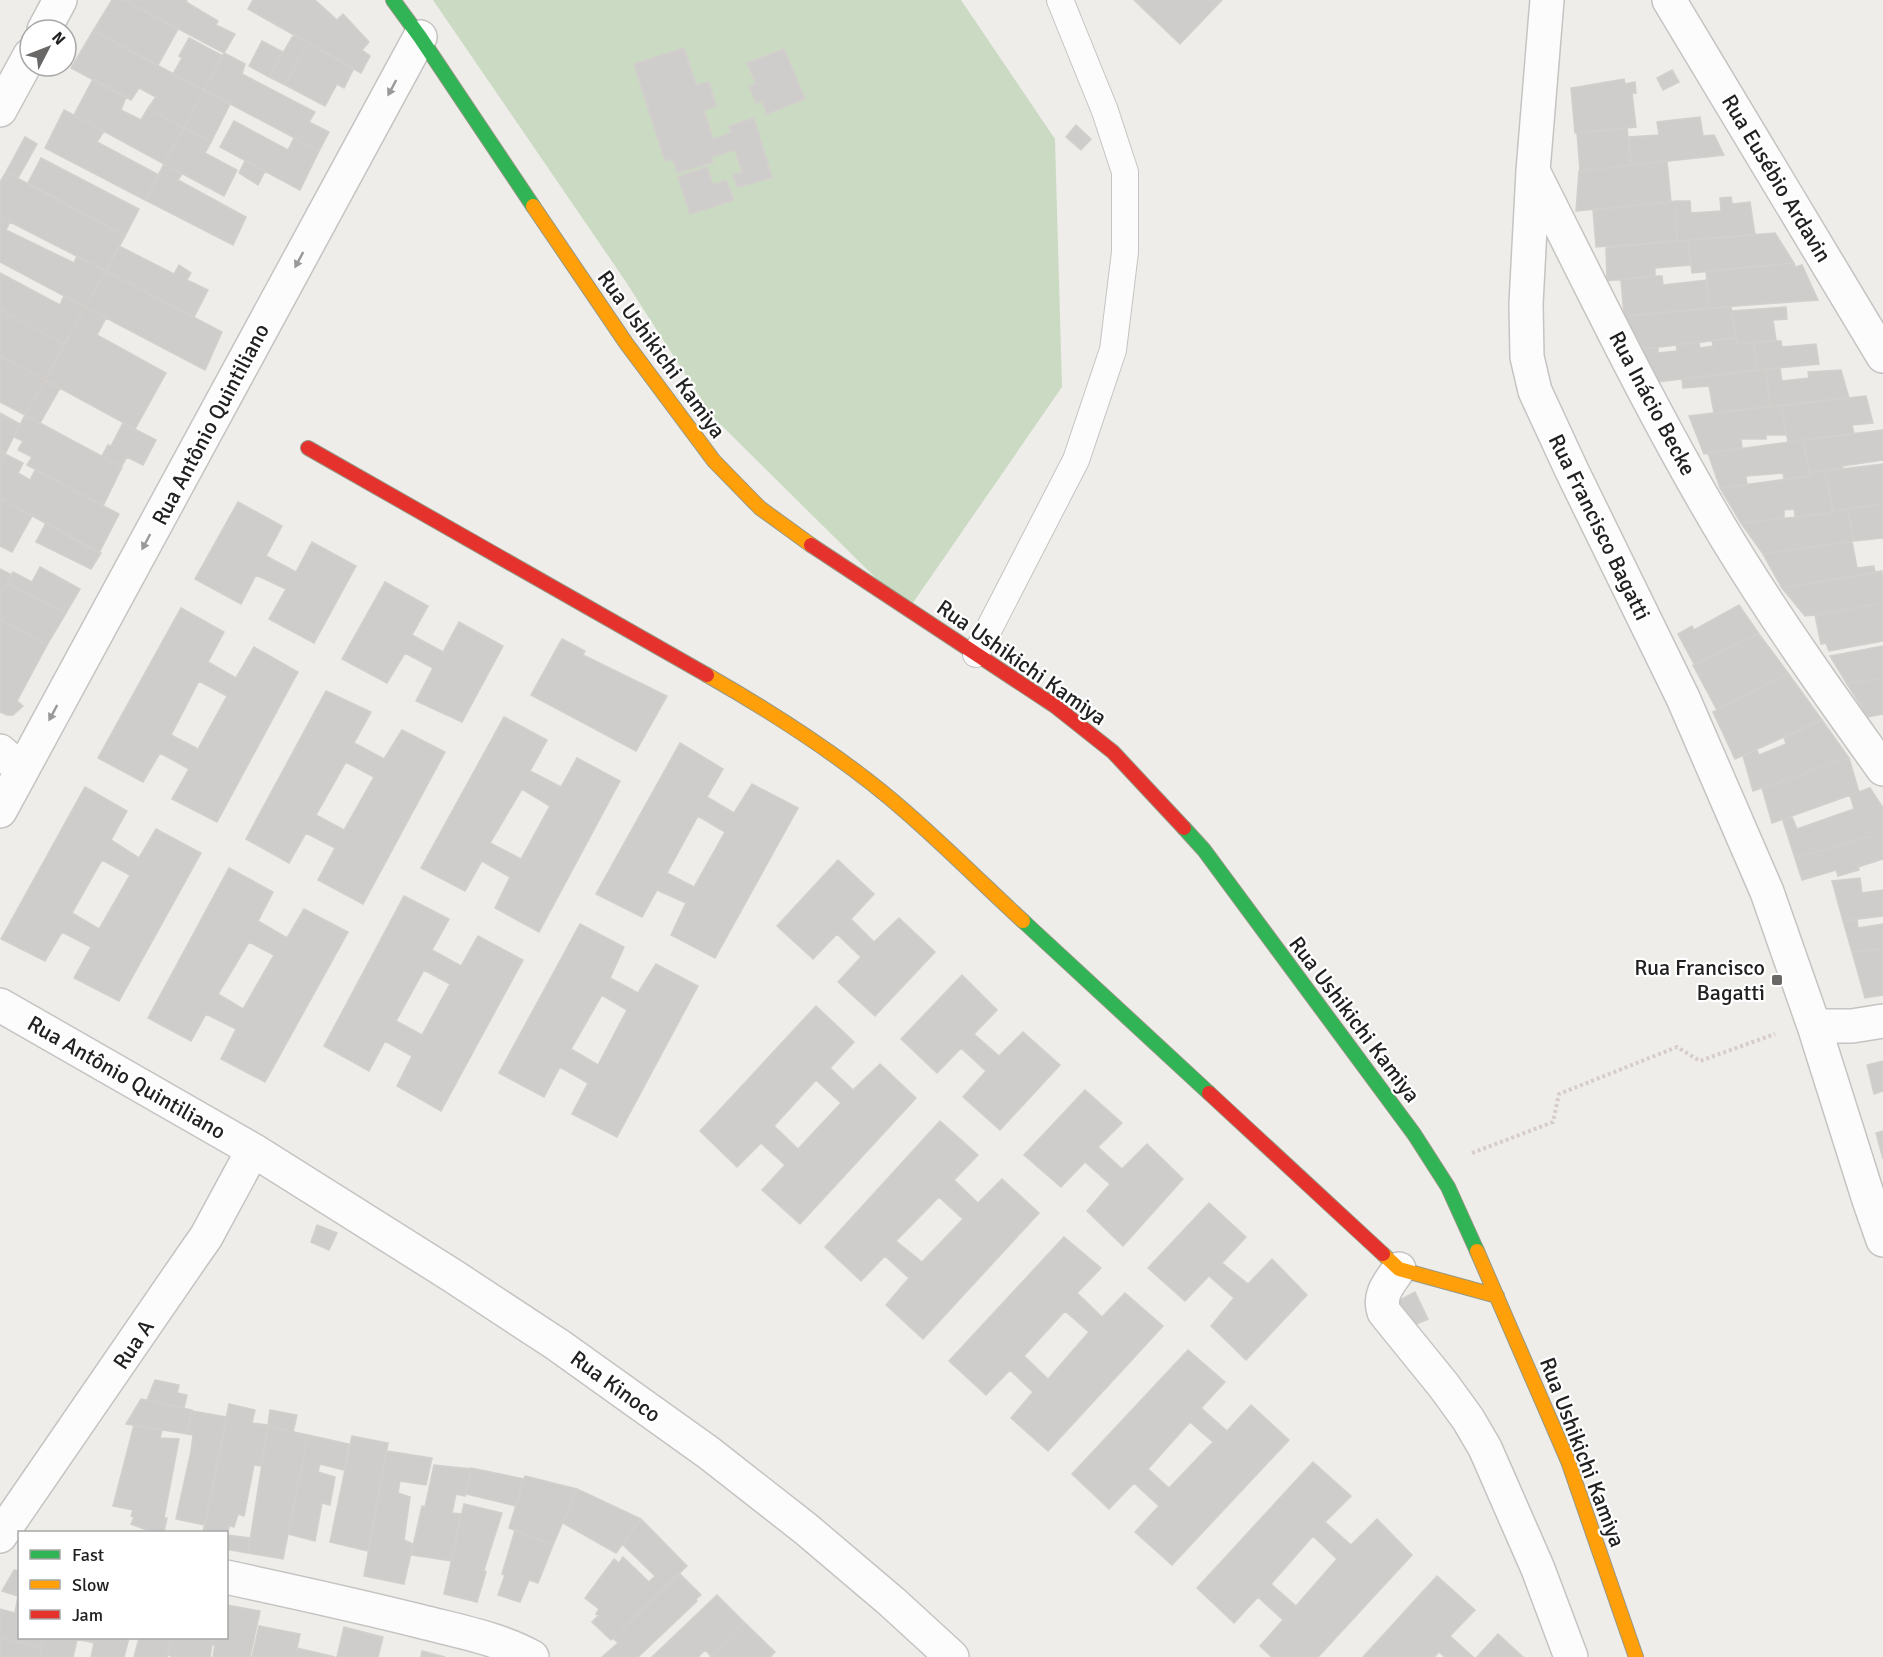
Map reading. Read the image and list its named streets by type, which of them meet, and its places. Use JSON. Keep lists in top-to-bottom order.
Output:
{
  "streets": {
    "main road": ["Rua Ushikichi Kamiya"],
    "street": [
      "Rua Eusébio Ardavin",
      "Rua Inácio Becke",
      "Rua Antônio Quintiliano",
      "Rua Francisco Bagatti",
      "Rua A",
      "Rua Kinoco"
    ]
  },
  "crossings": [
    ["Rua Ushikichi Kamiya", "Rua Antônio Quintiliano"],
    ["Rua Inácio Becke", "Rua Francisco Bagatti"],
    ["Rua Antônio Quintiliano", "Rua A"],
    ["Rua Antônio Quintiliano", "Rua Kinoco"],
    ["Rua A", "Rua Kinoco"]
  ],
  "one_way": ["Rua Antônio Quintiliano"],
  "places": {
    "transit": ["Rua Francisco Bagatti"]
  },
  "legend": ["Fast", "Slow", "Jam"],
  "north": "top right"
}
